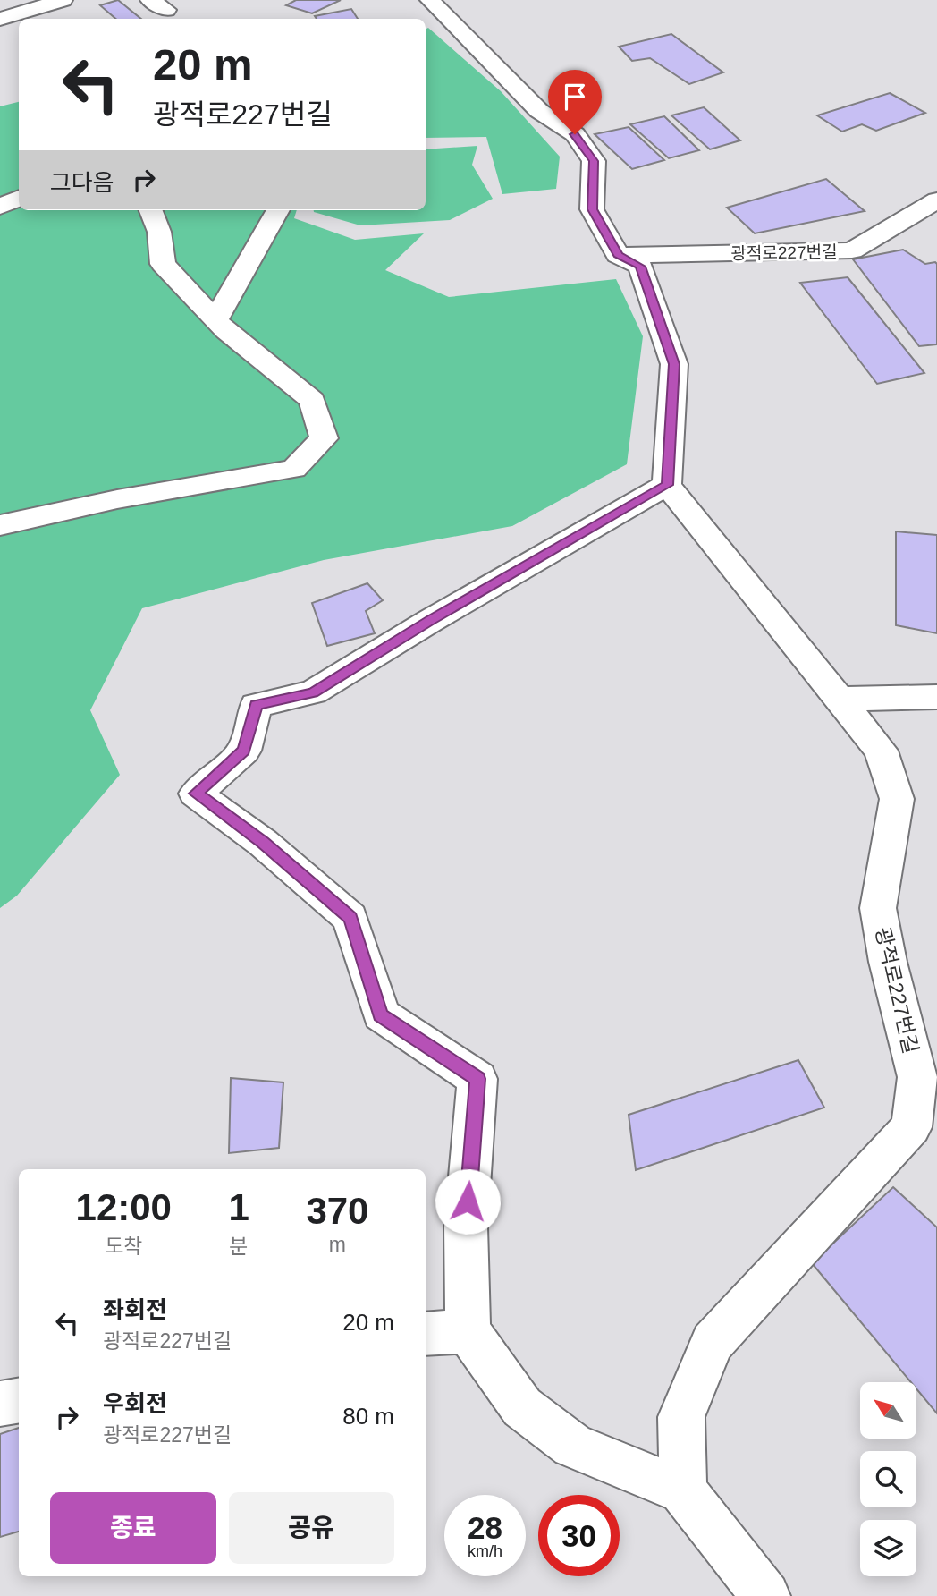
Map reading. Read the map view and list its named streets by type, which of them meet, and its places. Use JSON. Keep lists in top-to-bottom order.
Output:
{
  "streets": {
    "street": ["광적로227번길"]
  },
  "north": "top left",
  "page": {
    "turn": ["20 m", "광적로227번길"],
    "then": "그다음",
    "eta": [
      "12:00",
      "도착",
      "1",
      "분",
      "370",
      "m"
    ],
    "list": [
      {
        "name": "좌회전",
        "note": "광적로227번길",
        "value": "20 m"
      },
      {
        "name": "우회전",
        "note": "광적로227번길",
        "value": "80 m"
      }
    ],
    "buttons": ["종료", "공유"],
    "speed": "28 km/h",
    "limit": "30"
  }
}
